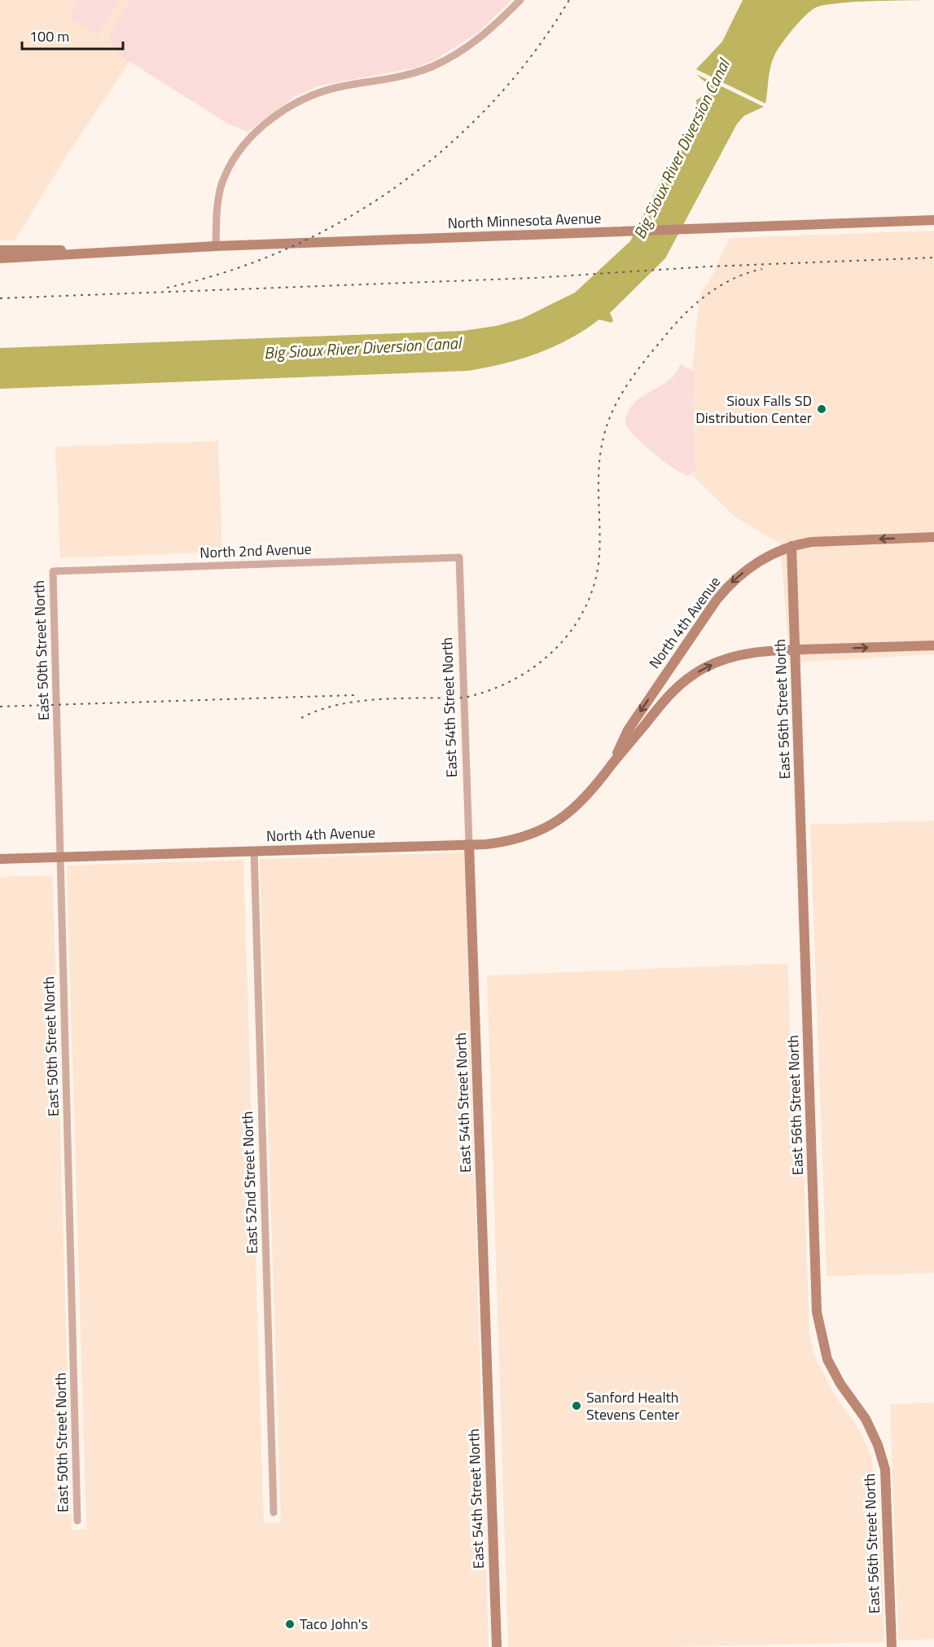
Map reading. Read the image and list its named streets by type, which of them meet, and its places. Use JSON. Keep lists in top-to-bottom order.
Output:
{
  "streets": {
    "street": [
      "North Minnesota Avenue",
      "North 2nd Avenue",
      "North 4th Avenue",
      "East 50th Street North",
      "East 54th Street North",
      "East 56th Street North",
      "East 52nd Street North"
    ]
  },
  "crossings": [
    ["North 2nd Avenue", "East 50th Street North"],
    ["North 2nd Avenue", "East 54th Street North"],
    ["North 4th Avenue", "East 50th Street North"],
    ["North 4th Avenue", "East 54th Street North"],
    ["North 4th Avenue", "East 56th Street North"],
    ["North 4th Avenue", "East 52nd Street North"]
  ],
  "water": ["Big Sioux River Diversion Canal"],
  "places": ["Sioux Falls SD Distribution Center", "Sanford Health Stevens Center", "Taco John's"],
  "scale_bar": "100 m"
}
